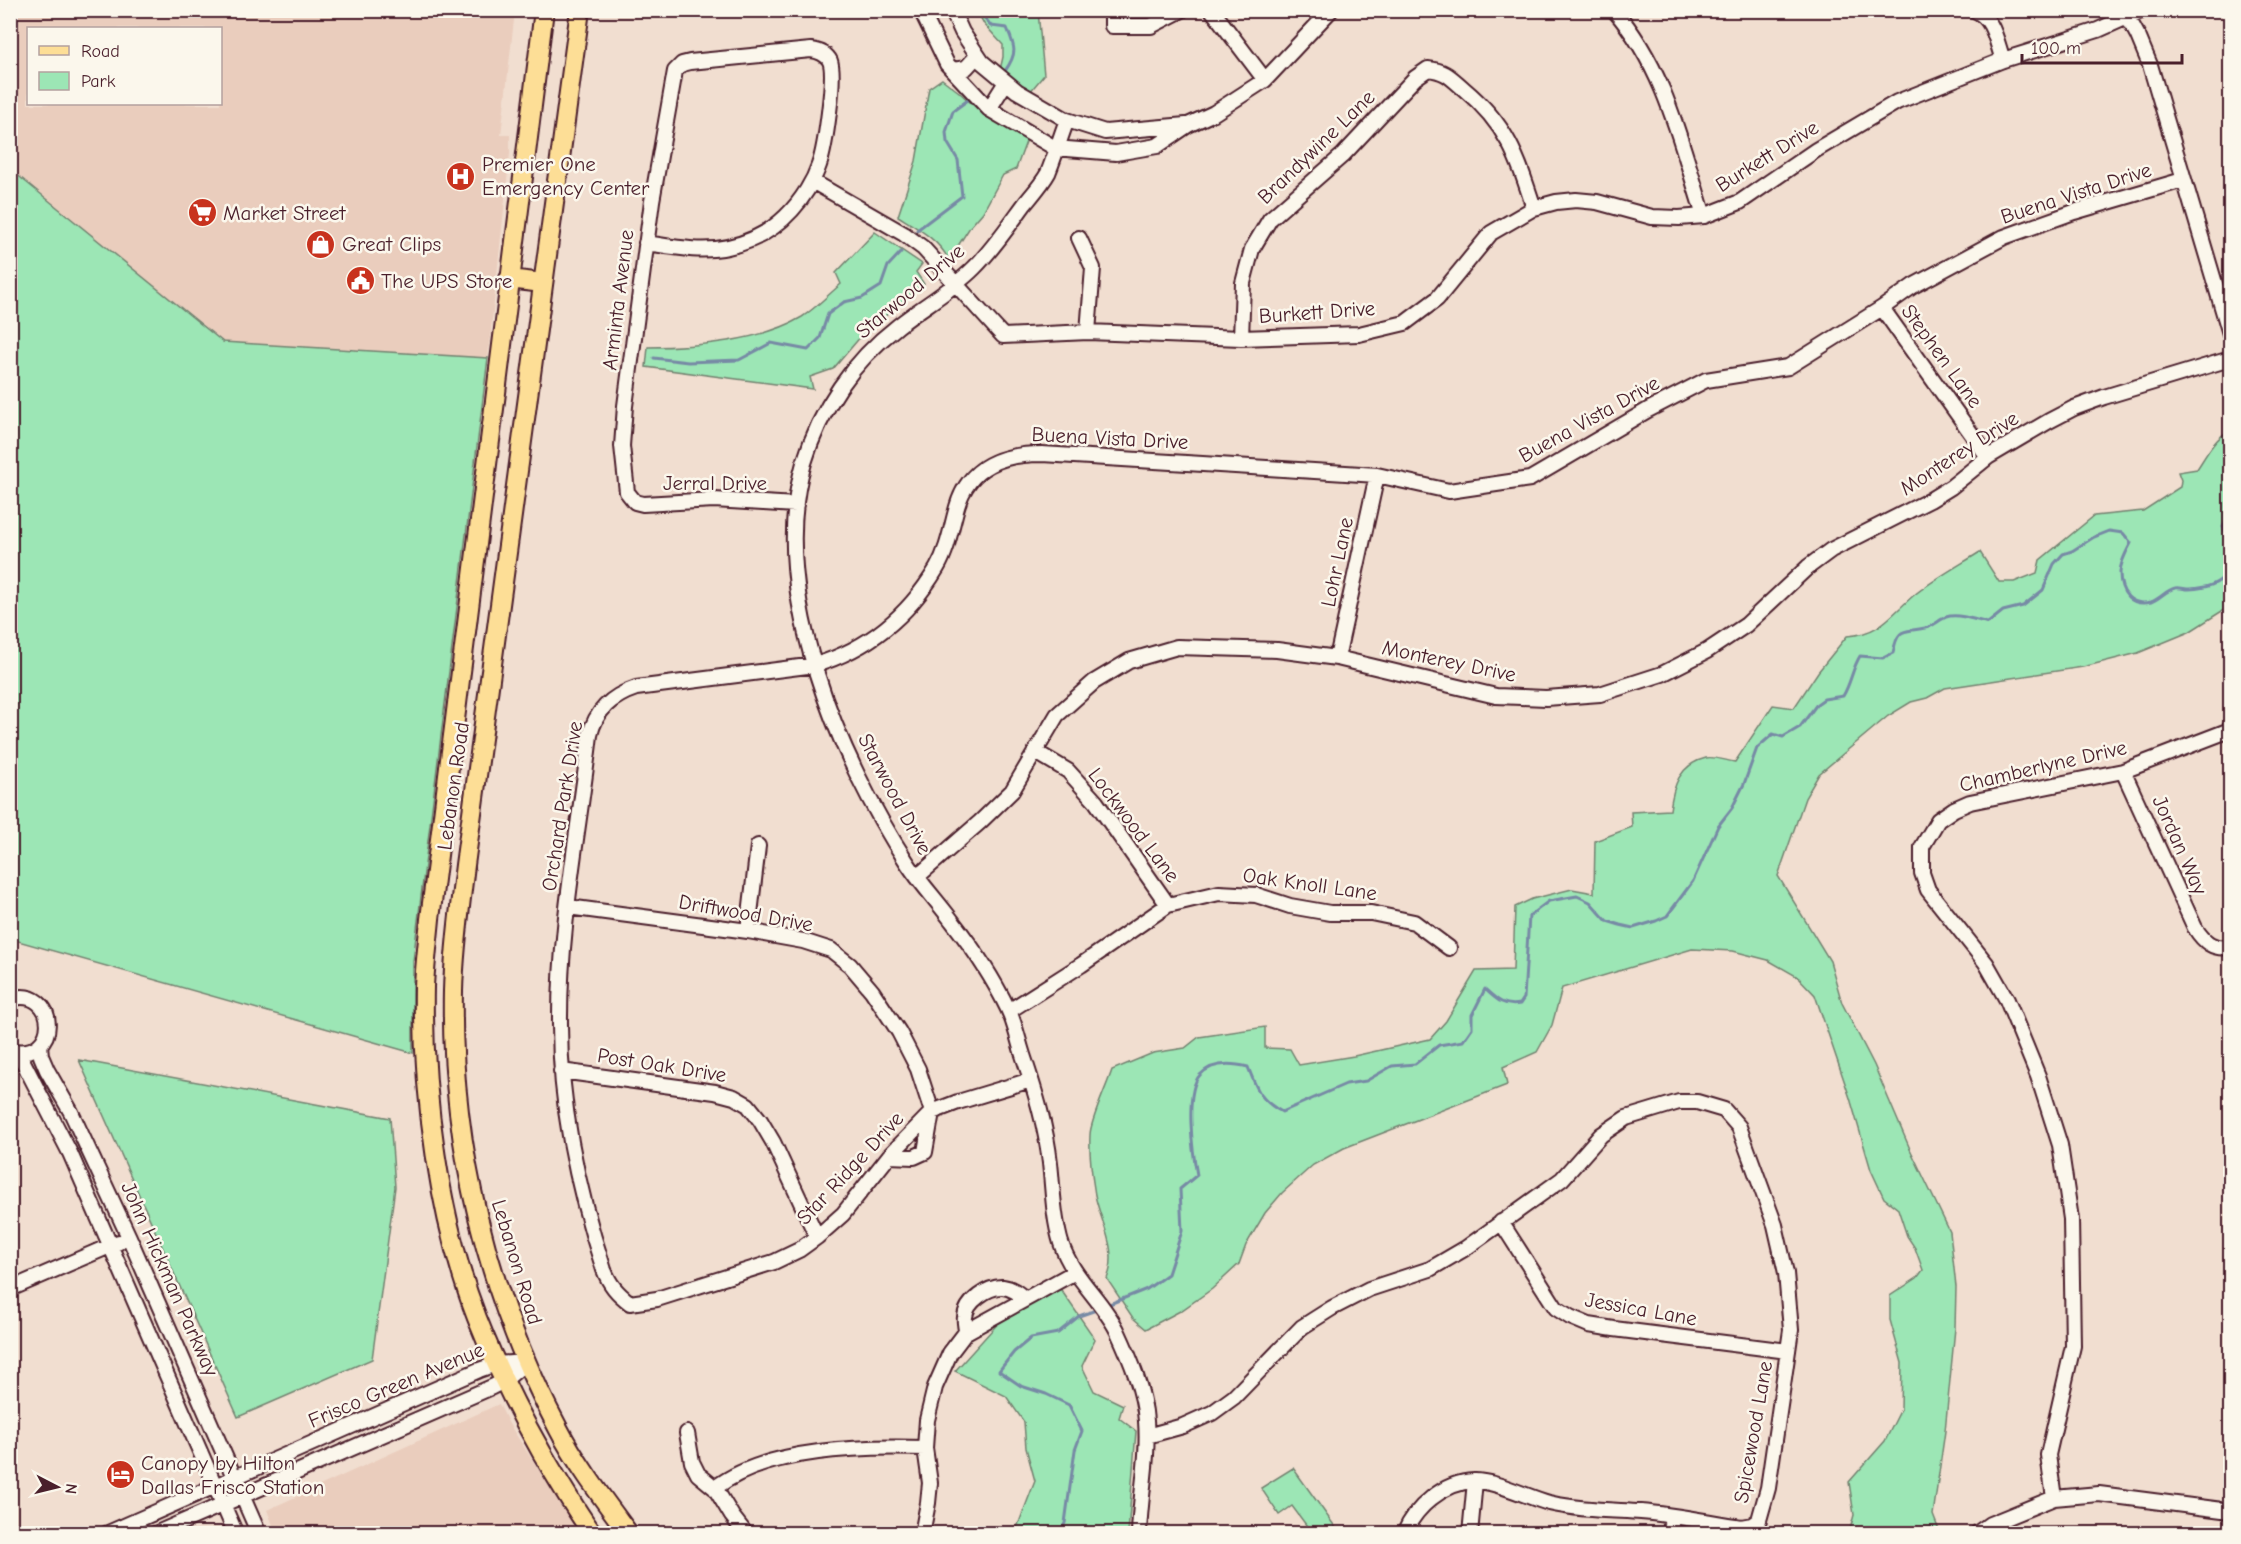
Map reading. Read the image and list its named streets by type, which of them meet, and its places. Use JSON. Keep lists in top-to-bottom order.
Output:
{
  "streets": {
    "main road": ["Lebanon Road"],
    "street": [
      "Brandywine Lane",
      "Burkett Drive",
      "Buena Vista Drive",
      "Starwood Drive",
      "Arminta Avenue",
      "Stephen Lane",
      "Monterey Drive",
      "Jerral Drive",
      "Lohr Lane",
      "Chamberlyne Drive",
      "Orchard Park Drive",
      "Lockwood Lane",
      "Jordan Way",
      "Oak Knoll Lane",
      "Driftwood Drive",
      "Post Oak Drive",
      "Star Ridge Drive",
      "John Hickman Parkway",
      "Jessica Lane",
      "Frisco Green Avenue",
      "Spicewood Lane"
    ]
  },
  "crossings": [
    ["Brandywine Lane", "Burkett Drive"],
    ["Burkett Drive", "Starwood Drive"],
    ["Burkett Drive", "Arminta Avenue"],
    ["Buena Vista Drive", "Stephen Lane"],
    ["Buena Vista Drive", "Lohr Lane"],
    ["Buena Vista Drive", "Orchard Park Drive"],
    ["Starwood Drive", "Monterey Drive"],
    ["Starwood Drive", "Jerral Drive"],
    ["Starwood Drive", "Orchard Park Drive"],
    ["Starwood Drive", "Oak Knoll Lane"],
    ["Starwood Drive", "Star Ridge Drive"],
    ["Arminta Avenue", "Jerral Drive"],
    ["Stephen Lane", "Monterey Drive"],
    ["Monterey Drive", "Lohr Lane"],
    ["Monterey Drive", "Lockwood Lane"],
    ["Chamberlyne Drive", "Jordan Way"],
    ["Lebanon Road", "Frisco Green Avenue"],
    ["Orchard Park Drive", "Driftwood Drive"],
    ["Orchard Park Drive", "Post Oak Drive"],
    ["Orchard Park Drive", "Star Ridge Drive"],
    ["Lockwood Lane", "Oak Knoll Lane"],
    ["Driftwood Drive", "Star Ridge Drive"],
    ["Post Oak Drive", "Star Ridge Drive"],
    ["John Hickman Parkway", "Frisco Green Avenue"],
    ["Jessica Lane", "Spicewood Lane"]
  ],
  "places": {
    "hospital": ["Premier One Emergency Center"],
    "supermarket": ["Market Street"],
    "shop": ["Great Clips"],
    "public building": ["The UPS Store"],
    "hotel": ["Canopy by Hilton Dallas Frisco Station"]
  },
  "legend": ["Road", "Park"],
  "scale_bar": "100 m",
  "north": "right"
}
